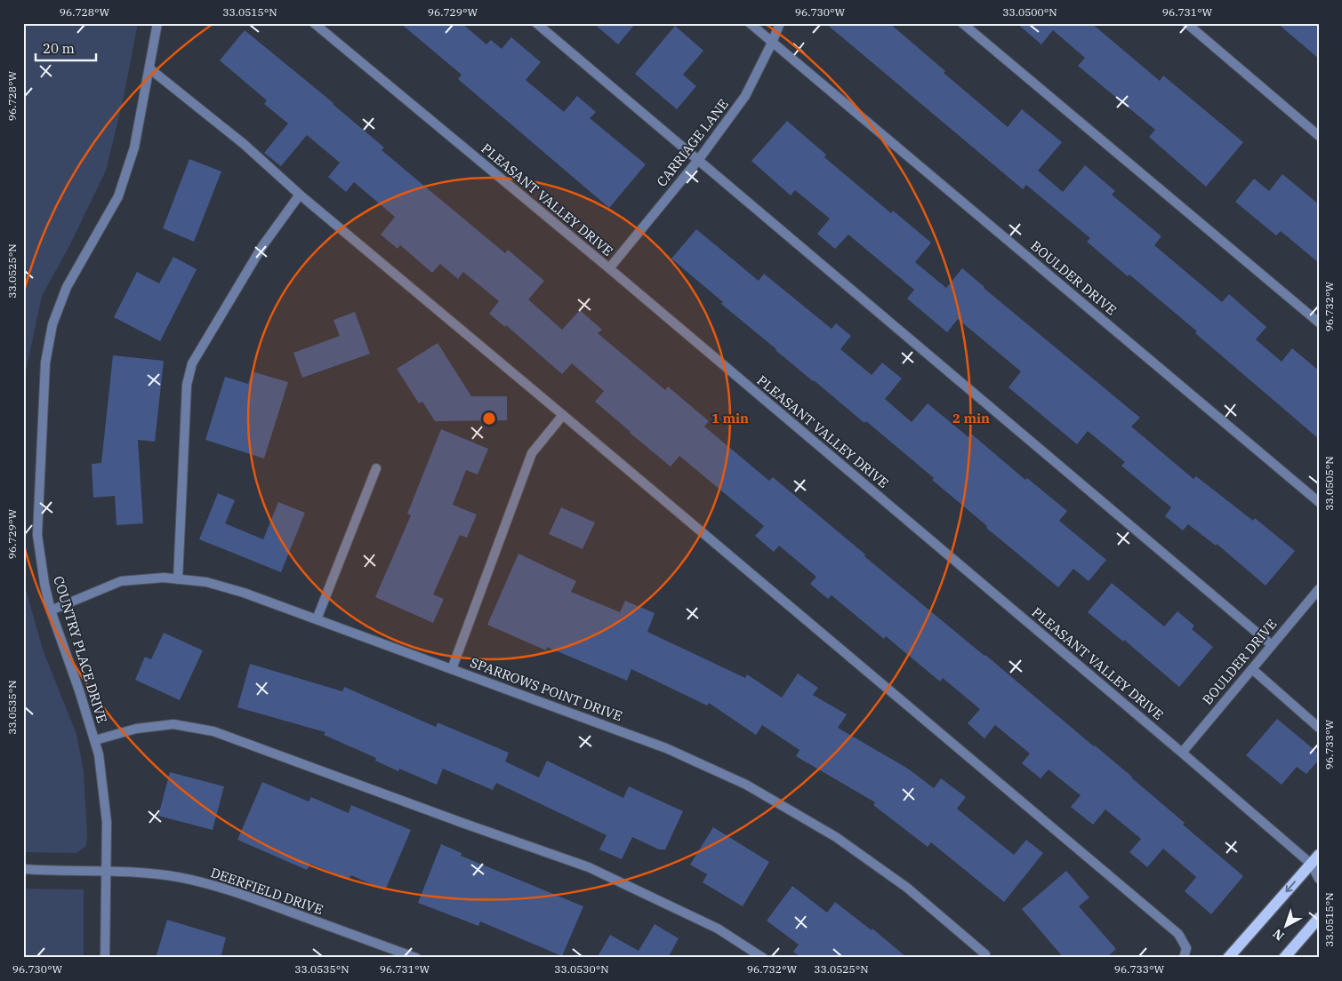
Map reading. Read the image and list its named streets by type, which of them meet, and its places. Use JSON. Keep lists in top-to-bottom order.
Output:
{
  "streets": {
    "street": [
      "CARRIAGE LANE",
      "PLEASANT VALLEY DRIVE",
      "BOULDER DRIVE",
      "COUNTRY PLACE DRIVE",
      "SPARROWS POINT DRIVE",
      "DEERFIELD DRIVE"
    ]
  },
  "crossings": [
    ["CARRIAGE LANE", "PLEASANT VALLEY DRIVE"],
    ["CARRIAGE LANE", "BOULDER DRIVE"],
    ["PLEASANT VALLEY DRIVE", "BOULDER DRIVE"],
    ["COUNTRY PLACE DRIVE", "SPARROWS POINT DRIVE"],
    ["COUNTRY PLACE DRIVE", "DEERFIELD DRIVE"]
  ],
  "scale_bar": "20 m",
  "north": "bottom left",
  "coordinates": [
    "96.728°W",
    "33.0515°N",
    "96.729°W",
    "96.730°W",
    "33.0500°N",
    "96.731°W",
    "33.0525°N",
    "96.732°W",
    "33.0505°N",
    "33.0535°N",
    "96.733°W",
    "33.0530°N"
  ],
  "rings": ["1 min", "2 min"]
}
